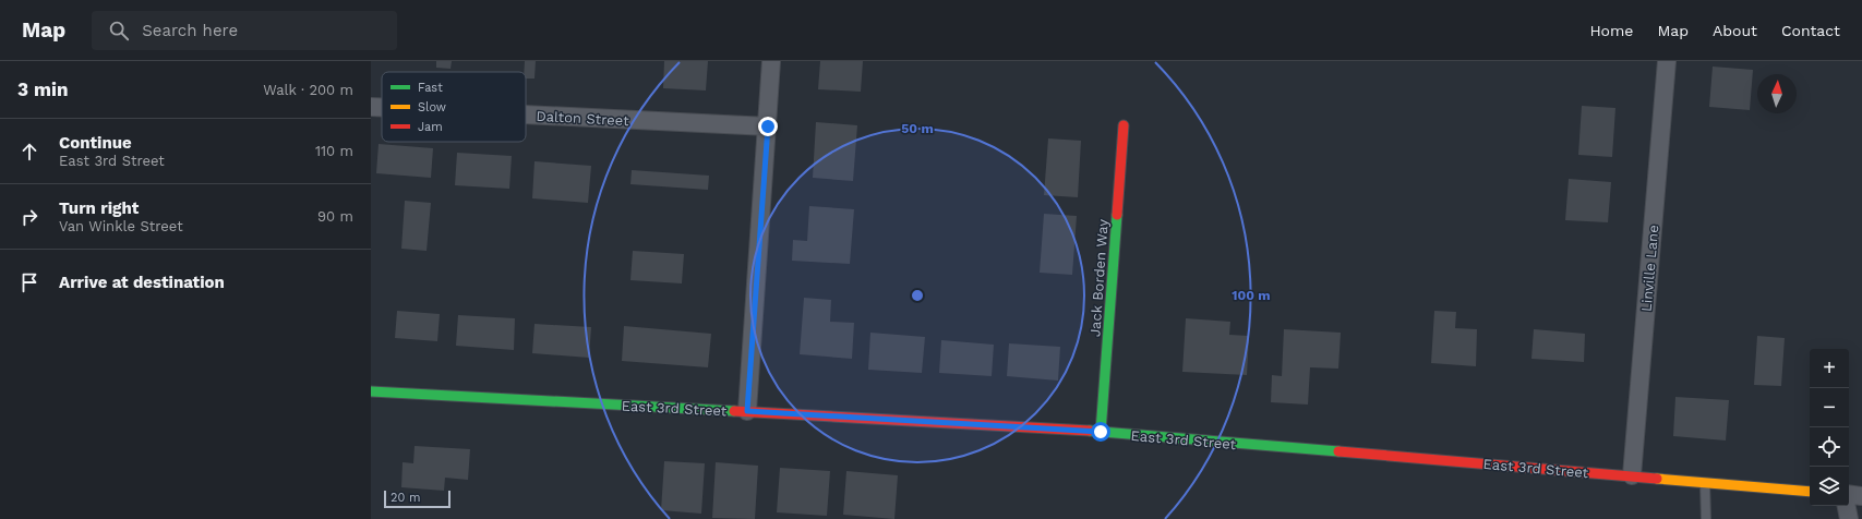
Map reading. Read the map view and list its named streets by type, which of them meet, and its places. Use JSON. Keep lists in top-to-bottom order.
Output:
{
  "streets": {
    "street": [
      "Dalton Street",
      "Linville Lane",
      "Jack Borden Way",
      "East 3rd Street"
    ]
  },
  "crossings": [
    ["Linville Lane", "East 3rd Street"],
    ["Jack Borden Way", "East 3rd Street"]
  ],
  "legend": ["Fast", "Slow", "Jam"],
  "scale_bar": "20 m",
  "north": "top",
  "page": {
    "header": "Map",
    "search": "Search here",
    "nav": [
      "Home",
      "Map",
      "About",
      "Contact"
    ],
    "heading": ["3 min", "Walk · 200 m"],
    "list": [
      ["Continue", "East 3rd Street", "110 m"],
      ["Turn right", "Van Winkle Street", "90 m"],
      "Arrive at destination"
    ],
    "map_buttons": ["+", "−"],
    "scale": "20 m"
  },
  "rings": ["50 m", "100 m"]
}
